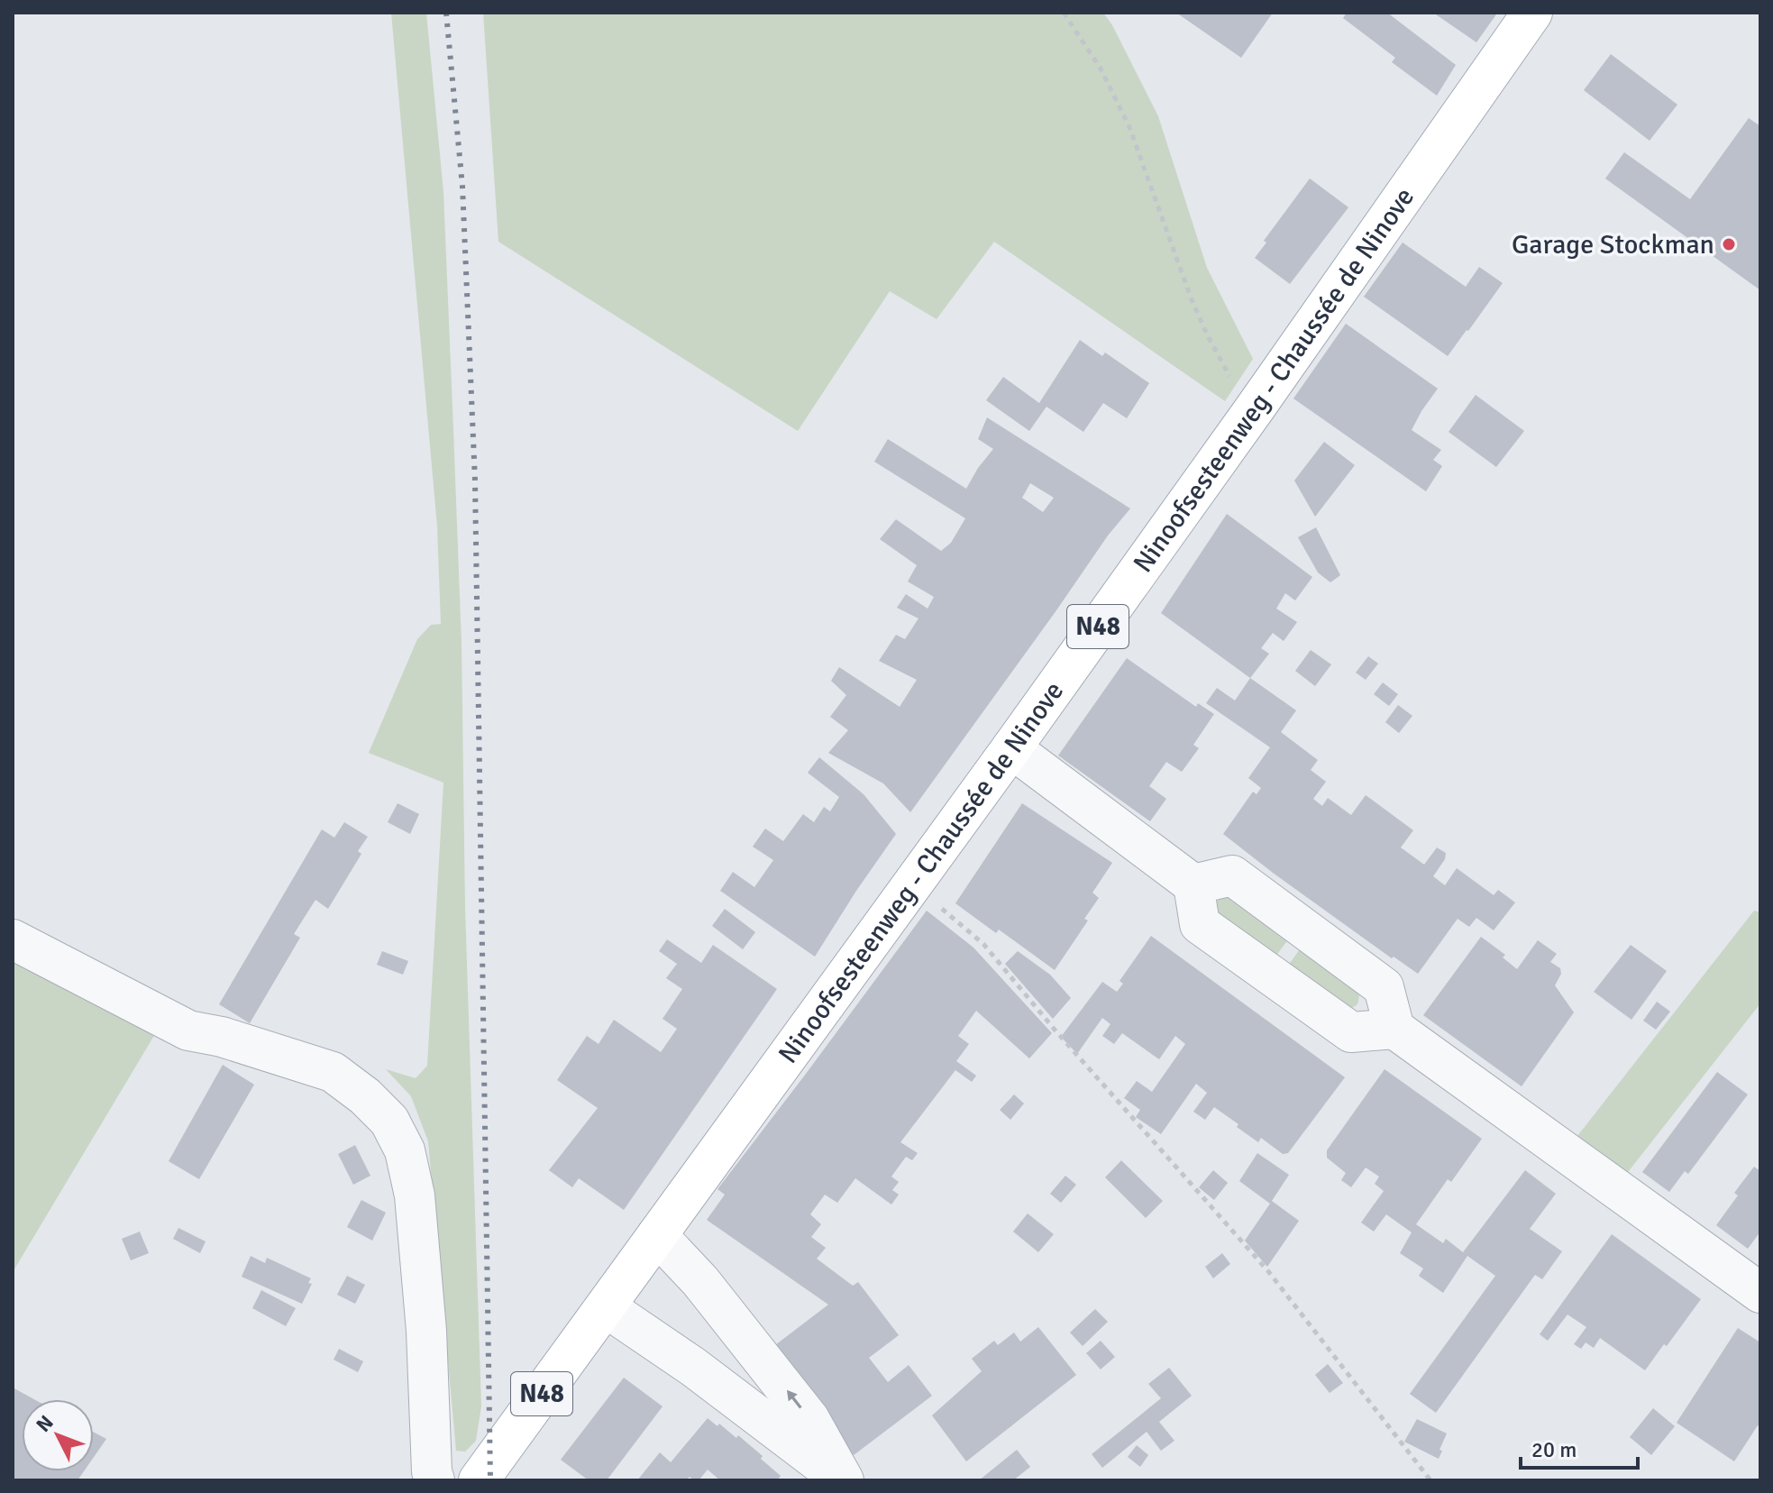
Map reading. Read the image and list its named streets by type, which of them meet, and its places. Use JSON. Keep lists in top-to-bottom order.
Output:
{
  "streets": {
    "main road": ["Ninoofsesteenweg - Chaussée de Ninove", "N48"]
  },
  "places": ["Garage Stockman"],
  "scale_bar": "20 m",
  "north": "top left"
}
